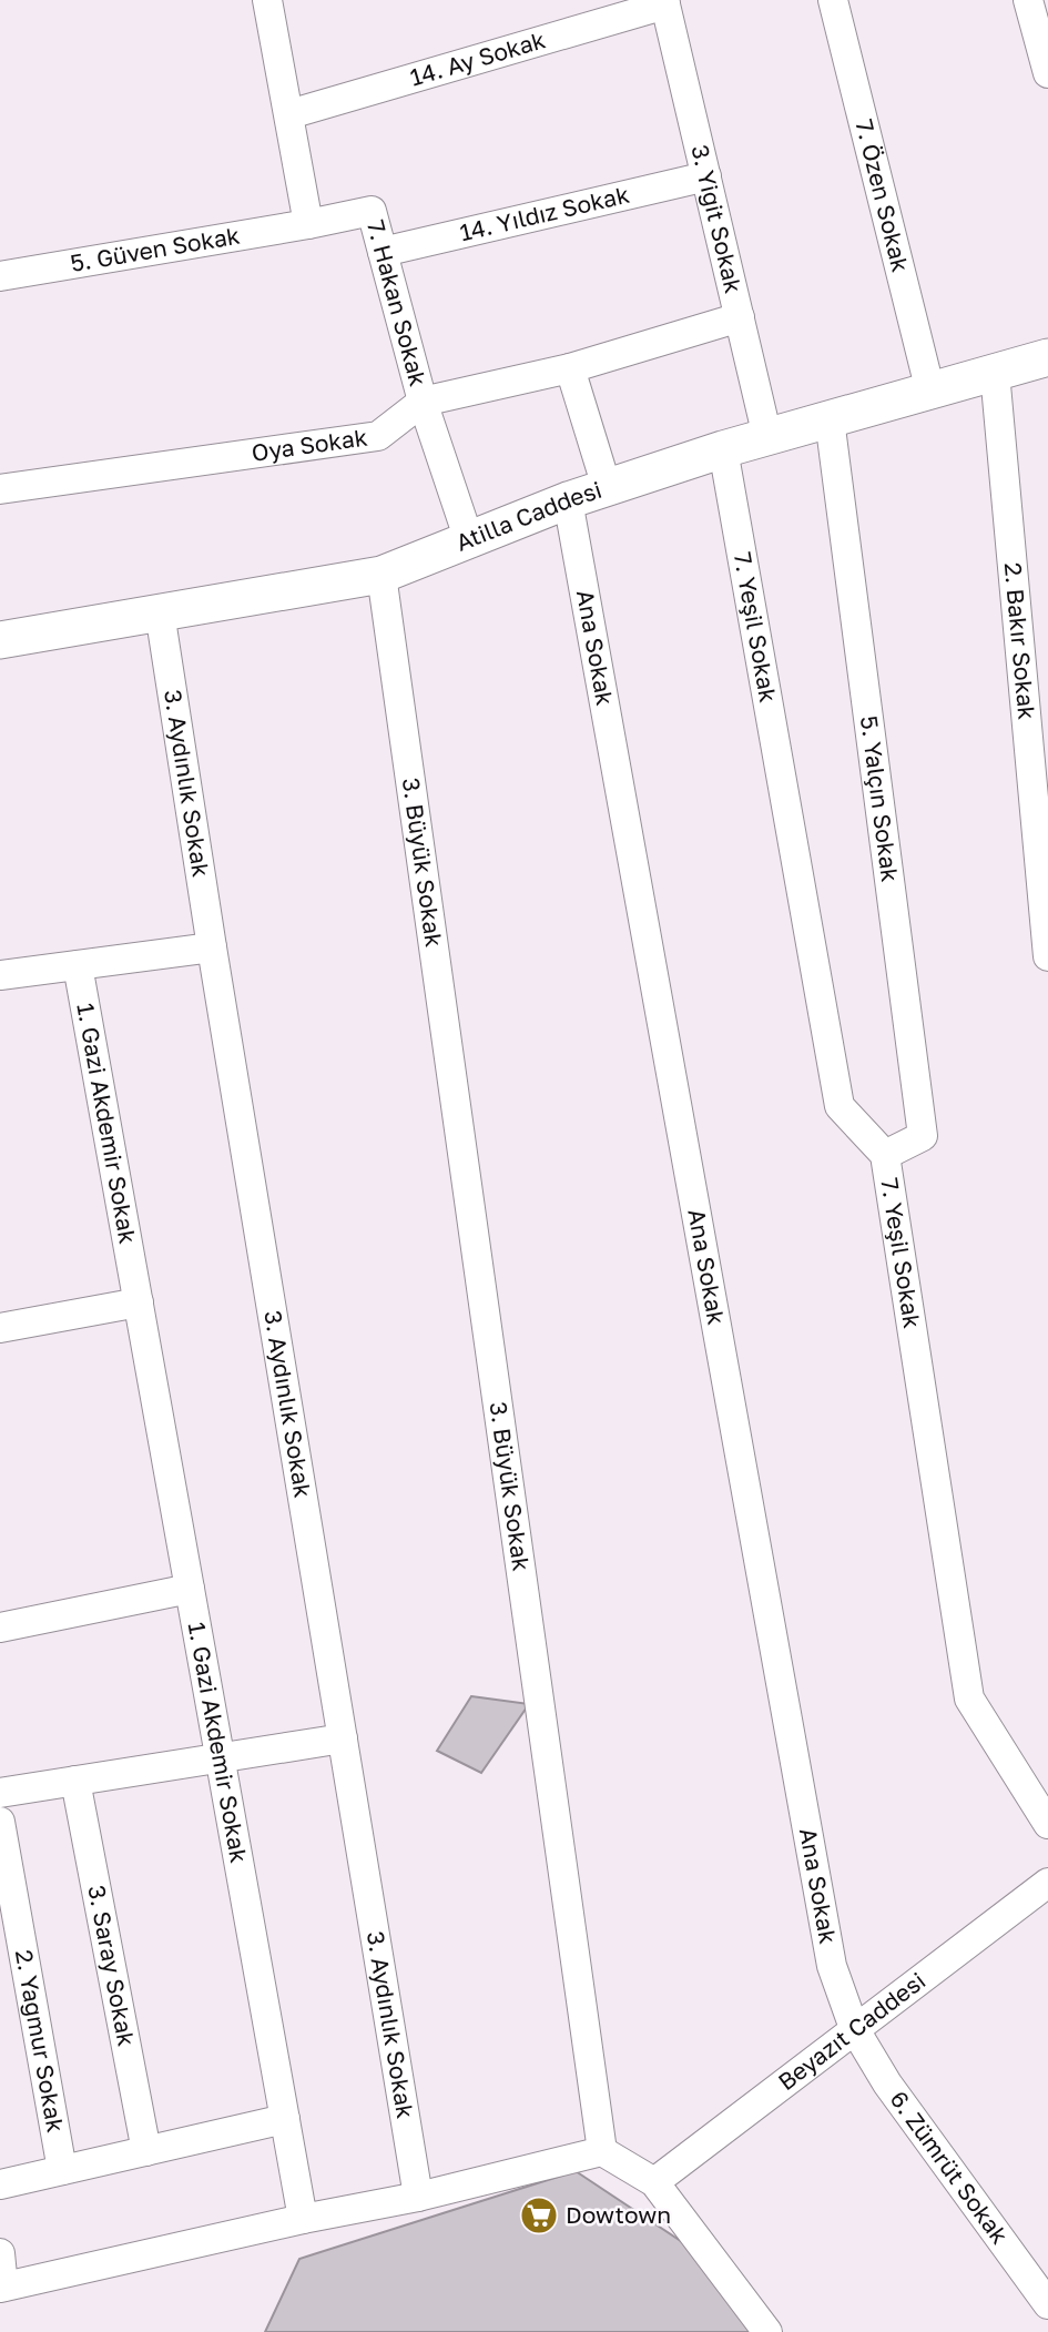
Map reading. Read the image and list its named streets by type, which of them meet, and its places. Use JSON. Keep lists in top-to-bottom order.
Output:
{
  "streets": {
    "street": [
      "14. Ay Sokak",
      "7. Özen Sokak",
      "14. Yıldız Sokak",
      "3. Yiğit Sokak",
      "5. Güven Sokak",
      "7. Hakan Sokak",
      "Oya Sokak",
      "Atilla Caddesi",
      "7. Yeşil Sokak",
      "2. Bakır Sokak",
      "Ana Sokak",
      "3. Aydınlık Sokak",
      "5. Yalçın Sokak",
      "3. Büyük Sokak",
      "1. Gazi Akdemir Sokak",
      "3. Saray Sokak",
      "Beyazıt Caddesi",
      "2. Yağmur Sokak",
      "6. Zümrüt Sokak"
    ]
  },
  "crossings": [
    ["14. Ay Sokak", "3. Yiğit Sokak"],
    ["7. Özen Sokak", "Atilla Caddesi"],
    ["14. Yıldız Sokak", "3. Yiğit Sokak"],
    ["14. Yıldız Sokak", "7. Hakan Sokak"],
    ["3. Yiğit Sokak", "Oya Sokak"],
    ["3. Yiğit Sokak", "Atilla Caddesi"],
    ["5. Güven Sokak", "7. Hakan Sokak"],
    ["7. Hakan Sokak", "Oya Sokak"],
    ["7. Hakan Sokak", "Atilla Caddesi"],
    ["Atilla Caddesi", "7. Yeşil Sokak"],
    ["Atilla Caddesi", "2. Bakır Sokak"],
    ["Atilla Caddesi", "Ana Sokak"],
    ["Atilla Caddesi", "3. Aydınlık Sokak"],
    ["Atilla Caddesi", "5. Yalçın Sokak"],
    ["Atilla Caddesi", "3. Büyük Sokak"],
    ["7. Yeşil Sokak", "5. Yalçın Sokak"],
    ["Ana Sokak", "Beyazıt Caddesi"],
    ["Ana Sokak", "6. Zümrüt Sokak"],
    ["Beyazıt Caddesi", "6. Zümrüt Sokak"]
  ],
  "places": {
    "supermarket": ["Dowtown"]
  }
}
